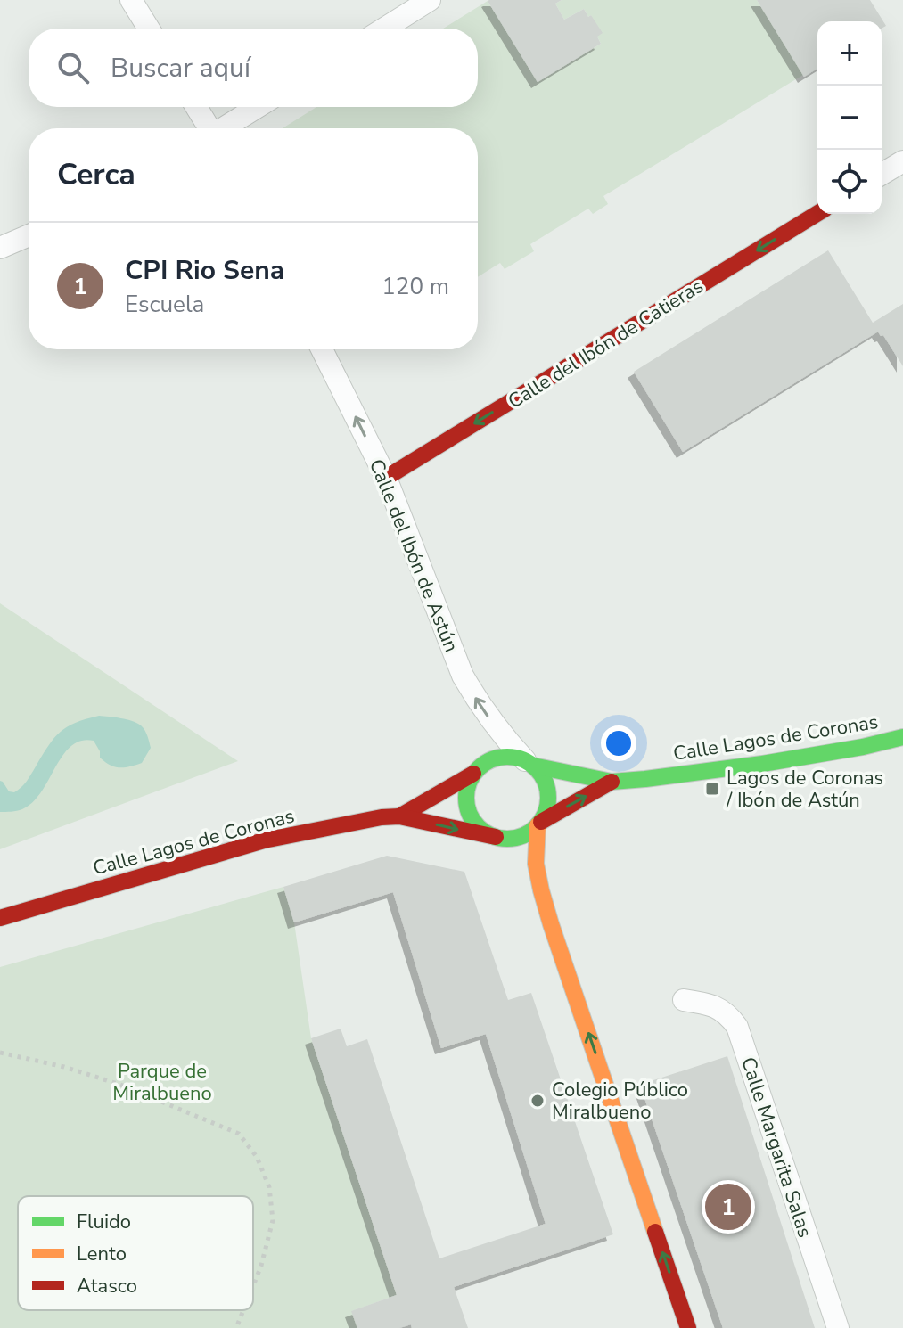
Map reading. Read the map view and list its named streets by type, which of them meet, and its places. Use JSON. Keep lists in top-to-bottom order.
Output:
{
  "streets": {
    "street": [
      "Calle del Ibón de Catieras",
      "Calle del Ibón de Astún",
      "Calle Lagos de Coronas",
      "Calle Margarita Salas"
    ]
  },
  "crossings": [
    ["Calle del Ibón de Catieras", "Calle del Ibón de Astún"],
    ["Calle del Ibón de Astún", "Calle Lagos de Coronas"]
  ],
  "one_way": ["Calle del Ibón de Catieras", "Calle del Ibón de Astún"],
  "parks": ["Parque de Miralbueno"],
  "places": {
    "transit": ["Lagos de Coronas / Ibón de Astún"],
    "other": ["Colegio Público Miralbueno"]
  },
  "legend": ["Fluido", "Lento", "Atasco"],
  "page": {
    "map_buttons": ["+", "−"],
    "search": "Buscar aquí",
    "heading": "Cerca",
    "list": [
      {
        "mark": "1",
        "name": "CPI Rio Sena",
        "note": "Escuela",
        "value": "120 m"
      }
    ],
    "pins": "1"
  }
}
